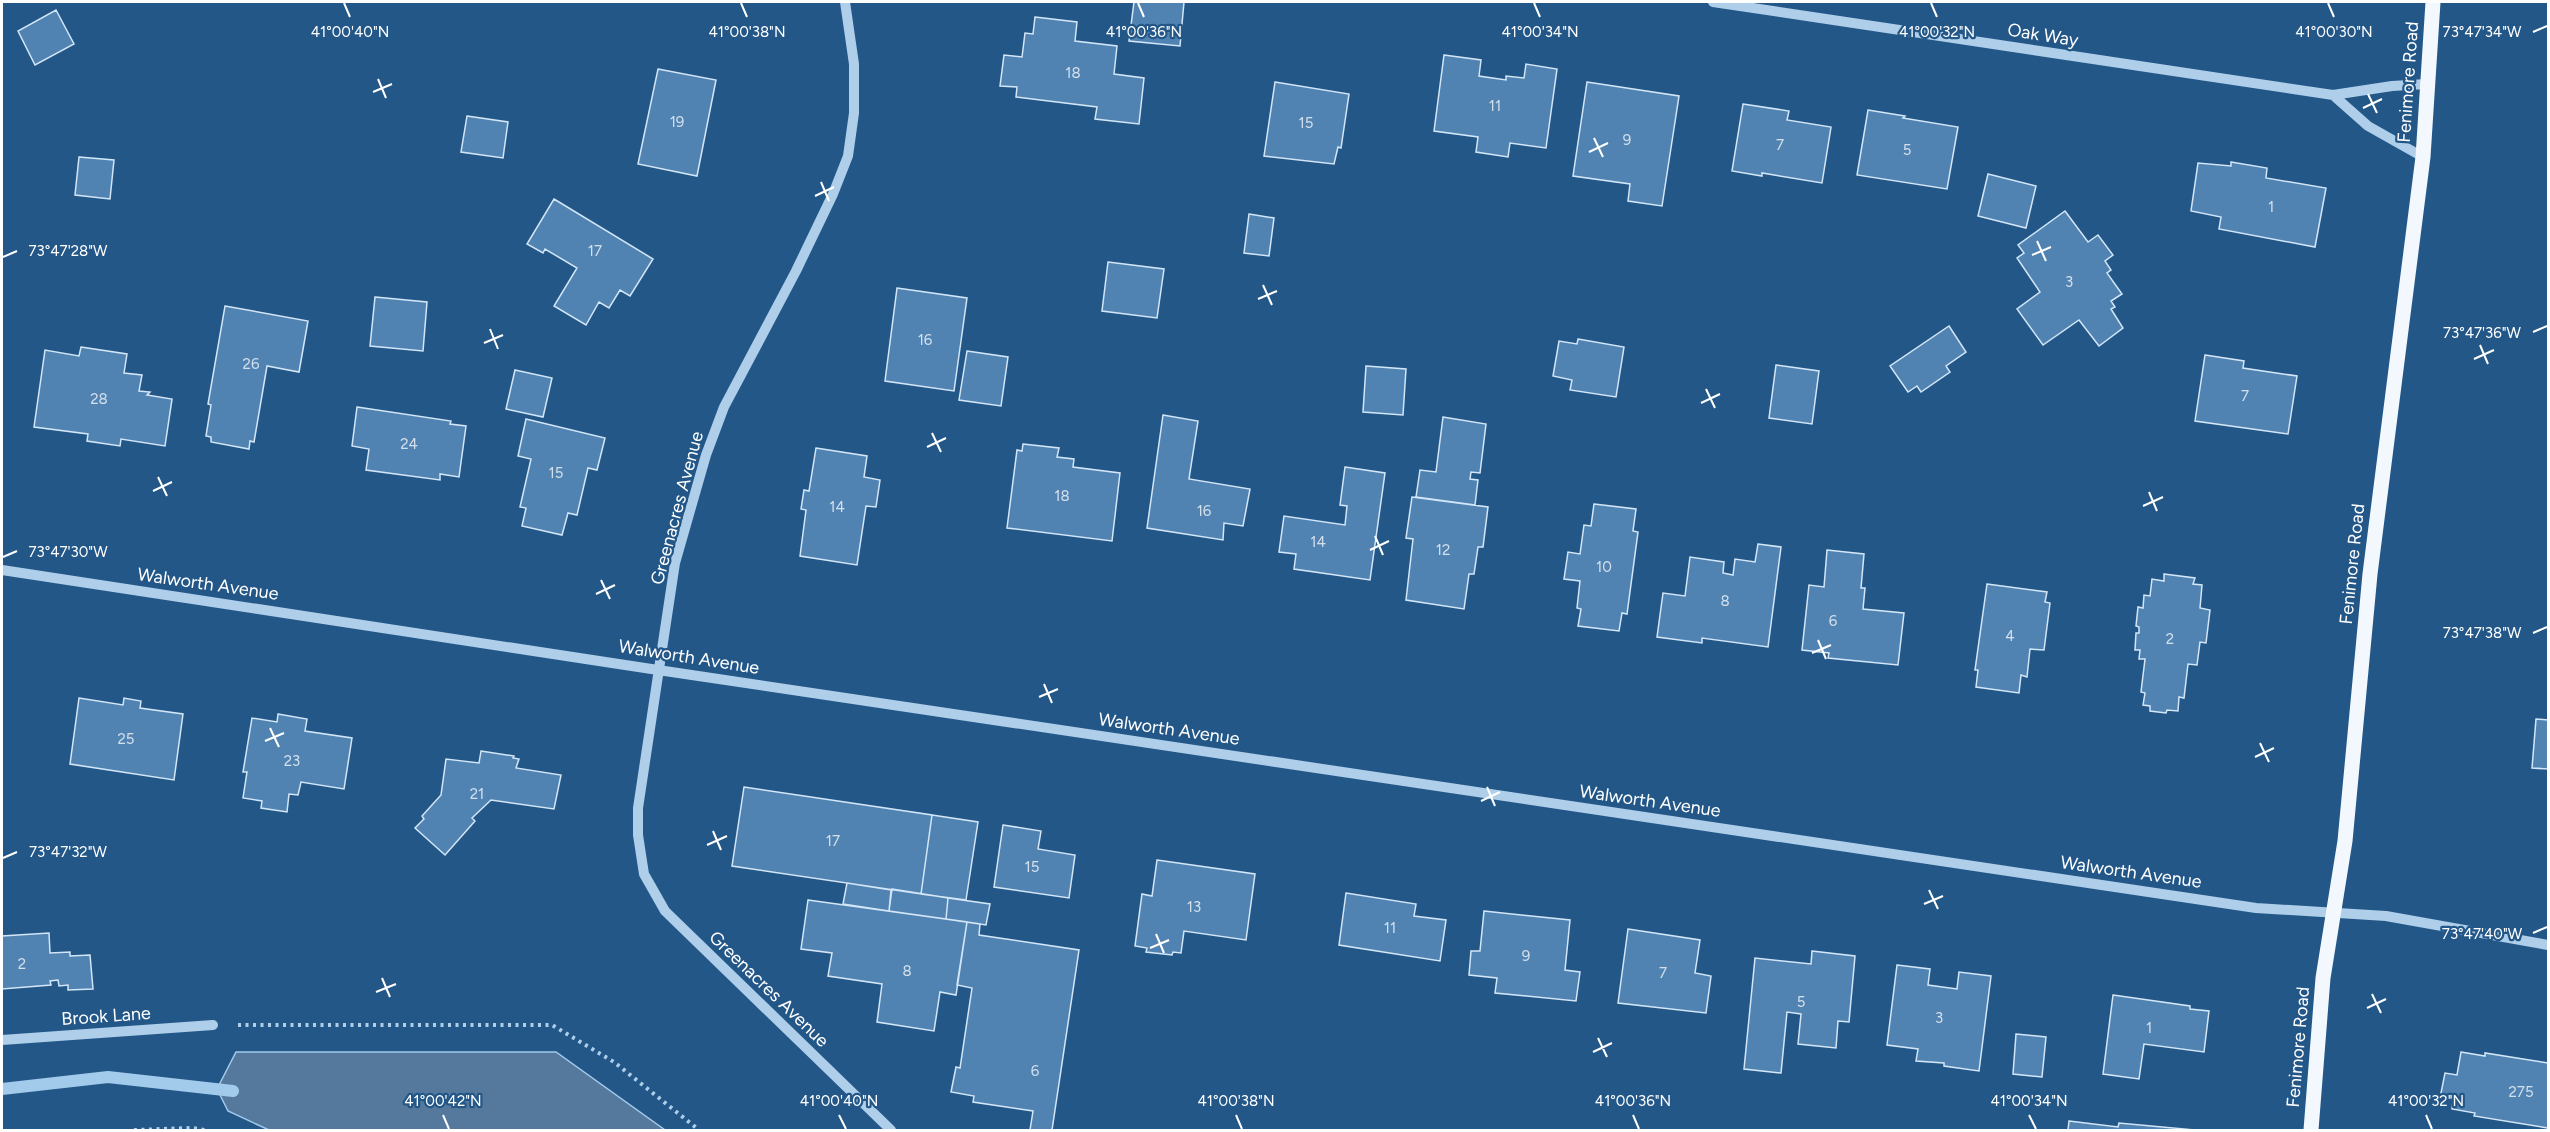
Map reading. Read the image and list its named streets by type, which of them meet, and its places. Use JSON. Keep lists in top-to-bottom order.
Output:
{
  "streets": {
    "main road": ["Fenimore Road"],
    "street": [
      "Oak Way",
      "Greenacres Avenue",
      "Walworth Avenue",
      "Brook Lane"
    ]
  },
  "crossings": [
    ["Oak Way", "Fenimore Road"],
    ["Fenimore Road", "Walworth Avenue"],
    ["Greenacres Avenue", "Walworth Avenue"]
  ],
  "house_numbers": [
    "18",
    "11",
    "19",
    "15",
    "9",
    "7",
    "5",
    "1",
    "17",
    "3",
    "16",
    "26",
    "7",
    "28",
    "24",
    "15",
    "18",
    "14",
    "16",
    "14",
    "12",
    "10",
    "8",
    "6",
    "4",
    "2",
    "25",
    "23",
    "21",
    "17",
    "15",
    "13",
    "11",
    "9",
    "2",
    "8",
    "7",
    "5",
    "3",
    "1",
    "6",
    "275"
  ],
  "coordinates": [
    "41°00'40\"N",
    "41°00'34\"N",
    "41°00'32\"N",
    "41°00'38\"N",
    "41°00'36\"N",
    "41°00'30\"N",
    "73°47'34\"W",
    "73°47'28\"W",
    "73°47'36\"W",
    "73°47'30\"W",
    "73°47'38\"W",
    "73°47'32\"W",
    "73°47'40\"W",
    "41°00'42\"N"
  ]
}
